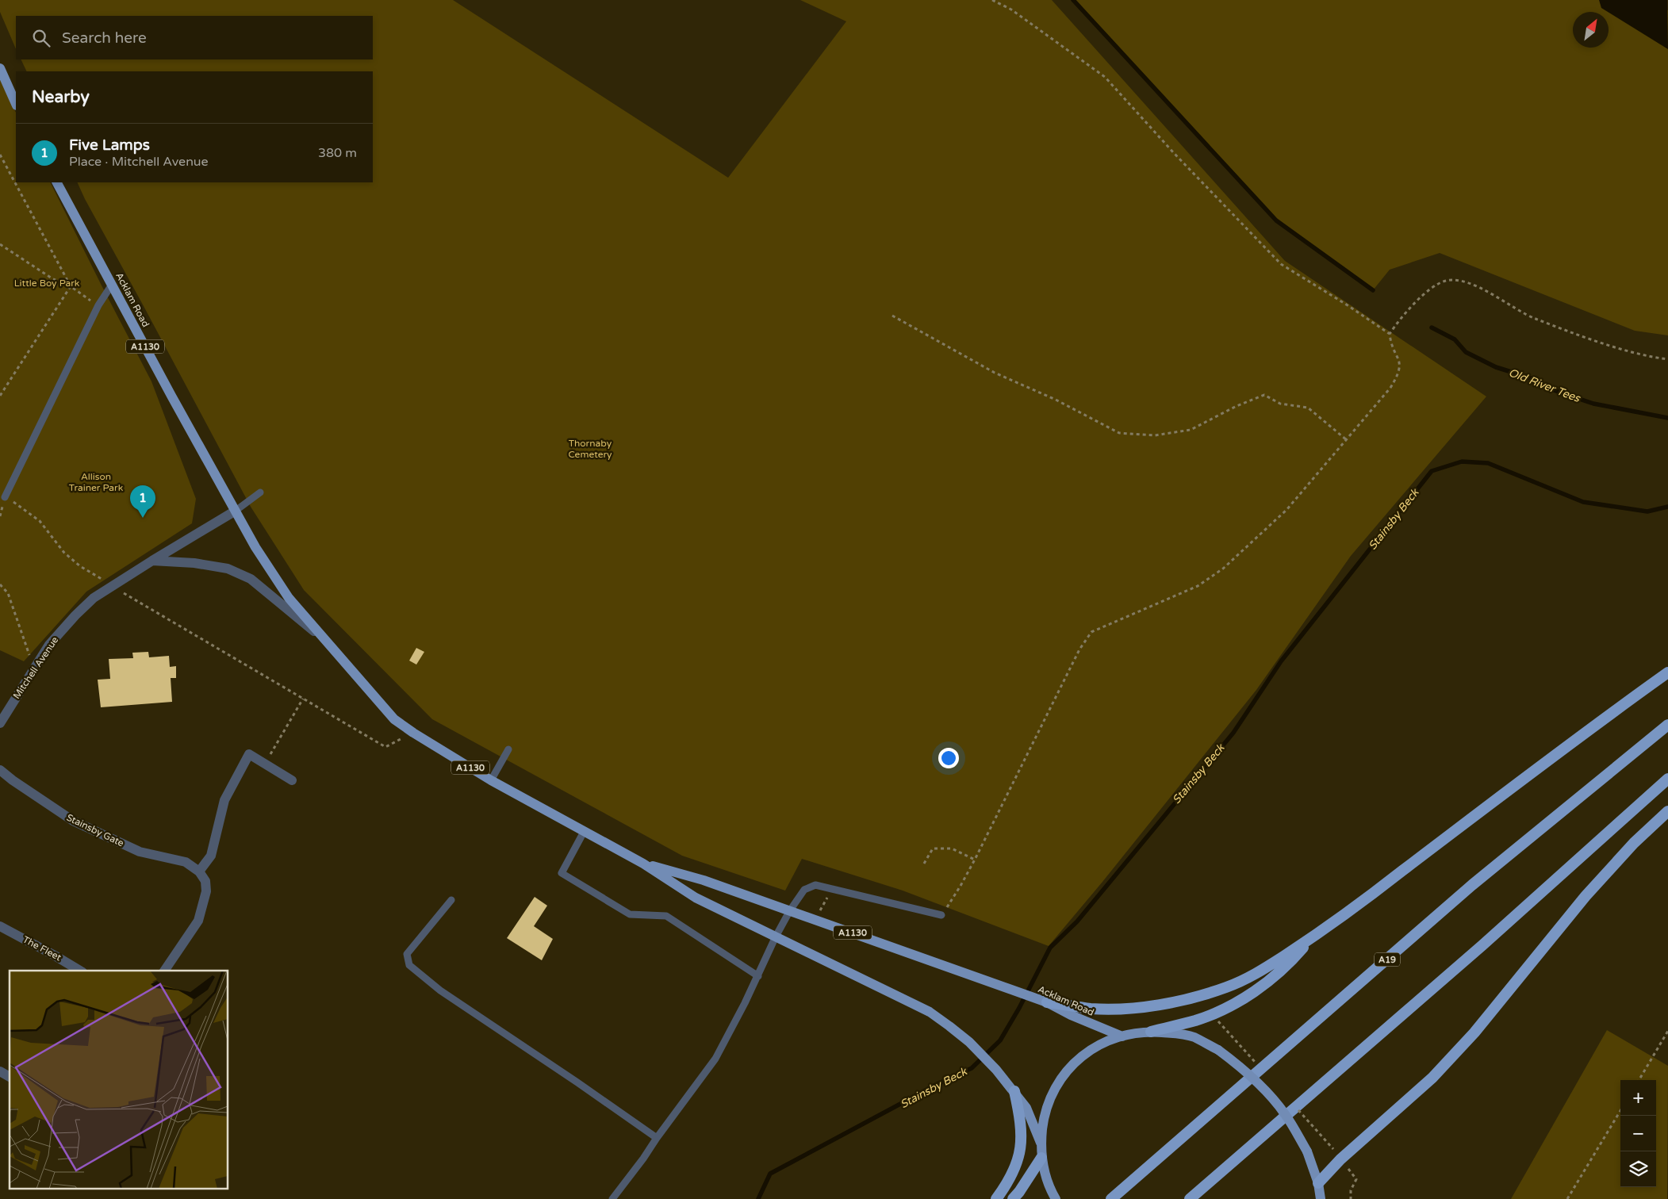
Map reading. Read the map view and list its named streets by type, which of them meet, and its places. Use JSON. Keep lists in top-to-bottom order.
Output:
{
  "streets": {
    "highway": ["A19"],
    "main road": ["Acklam Road", "A1130"],
    "street": ["Mitchell Avenue", "Stainsby Gate", "The Fleet"]
  },
  "crossings": [
    ["Acklam Road", "A1130"],
    ["Acklam Road", "Mitchell Avenue"],
    ["A1130", "Mitchell Avenue"]
  ],
  "water": ["Old River Tees", "Stainsby Beck"],
  "parks": ["Little Boy Park", "Thornaby Cemetery", "Allison Trainer Park"],
  "north": "top right",
  "page": {
    "search": "Search here",
    "heading": "Nearby",
    "list": [
      {
        "mark": "1",
        "name": "Five Lamps",
        "note": "Place · Mitchell Avenue",
        "value": "380 m"
      }
    ],
    "pins": "1",
    "map_buttons": ["+", "−"]
  }
}
